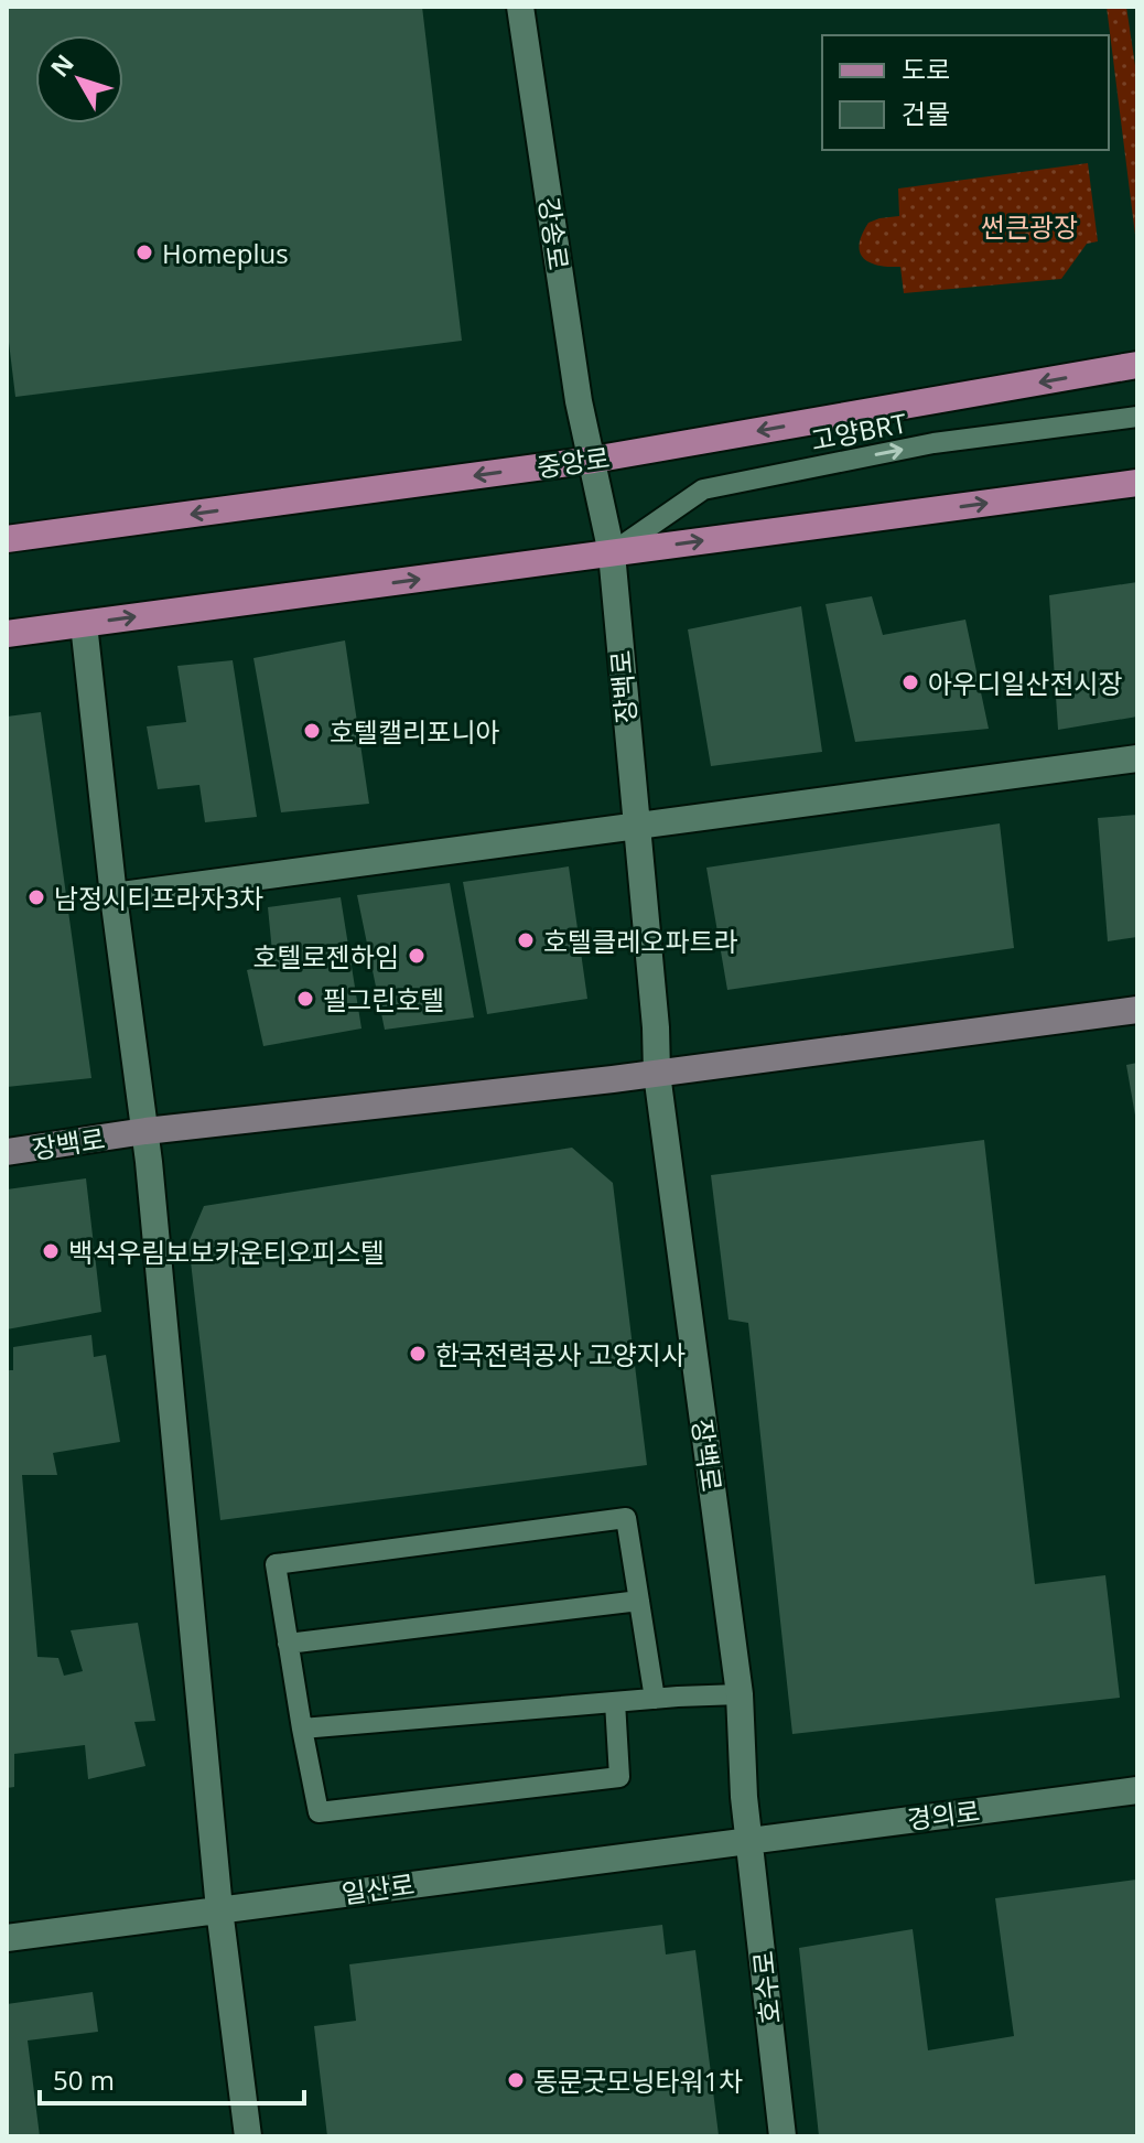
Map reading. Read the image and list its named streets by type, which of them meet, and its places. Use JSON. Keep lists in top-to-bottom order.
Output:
{
  "streets": {
    "main road": ["중앙로"],
    "street": [
      "강송로",
      "장백로",
      "경의로",
      "일산로",
      "호수로"
    ],
    "lane": ["고양BRT"]
  },
  "crossings": [
    ["강송로", "중앙로"],
    ["강송로", "장백로"],
    ["고양BRT", "장백로"],
    ["중앙로", "장백로"],
    ["장백로", "경의로"],
    ["장백로", "일산로"],
    ["장백로", "호수로"],
    ["경의로", "일산로"],
    ["경의로", "호수로"],
    ["일산로", "호수로"]
  ],
  "one_way": ["고양BRT"],
  "parks": ["썬큰광장"],
  "places": [
    "Homeplus",
    "아우디일산전시장",
    "호텔캘리포니아",
    "남정시티프라자3차",
    "호텔클레오파트라",
    "호텔로젠하임",
    "필그린호텔",
    "백석우림보보카운티오피스텔",
    "한국전력공사 고양지사",
    "동문굿모닝타워1차"
  ],
  "legend": ["도로", "건물"],
  "scale_bar": "50 m",
  "north": "top left"
}
